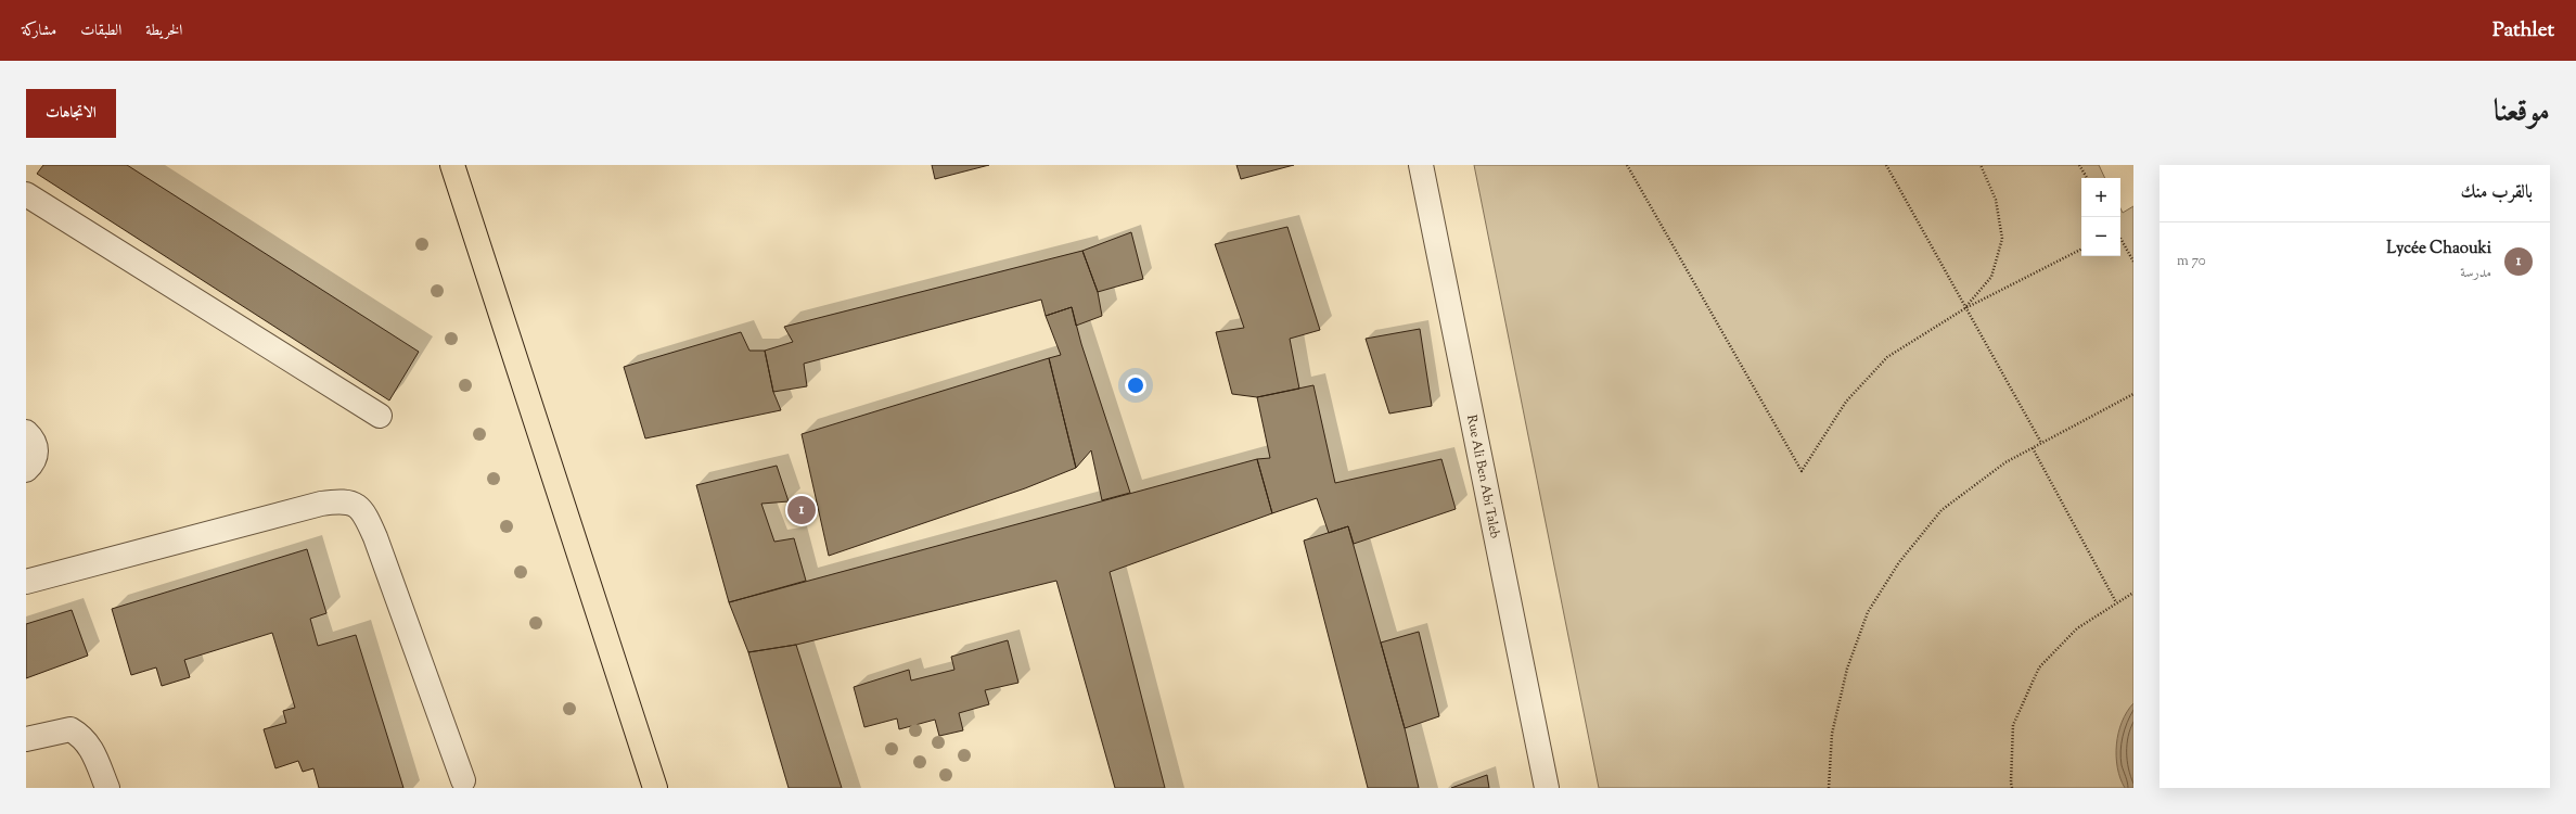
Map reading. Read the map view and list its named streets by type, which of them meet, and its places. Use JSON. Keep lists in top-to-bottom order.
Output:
{
  "streets": {
    "street": ["Rue Ali Ben Abi Taleb"]
  },
  "page": {
    "header": "Pathlet",
    "nav": ["الخريطة", "الطبقات", "مشاركة"],
    "title": "موقعنا",
    "buttons": "الاتجاهات",
    "heading": "بالقرب منك",
    "map_buttons": ["+", "−"],
    "list": [
      {
        "mark": "1",
        "name": "Lycée Chaouki",
        "note": "مدرسة",
        "value": "70 m"
      }
    ],
    "pins": "1"
  }
}
